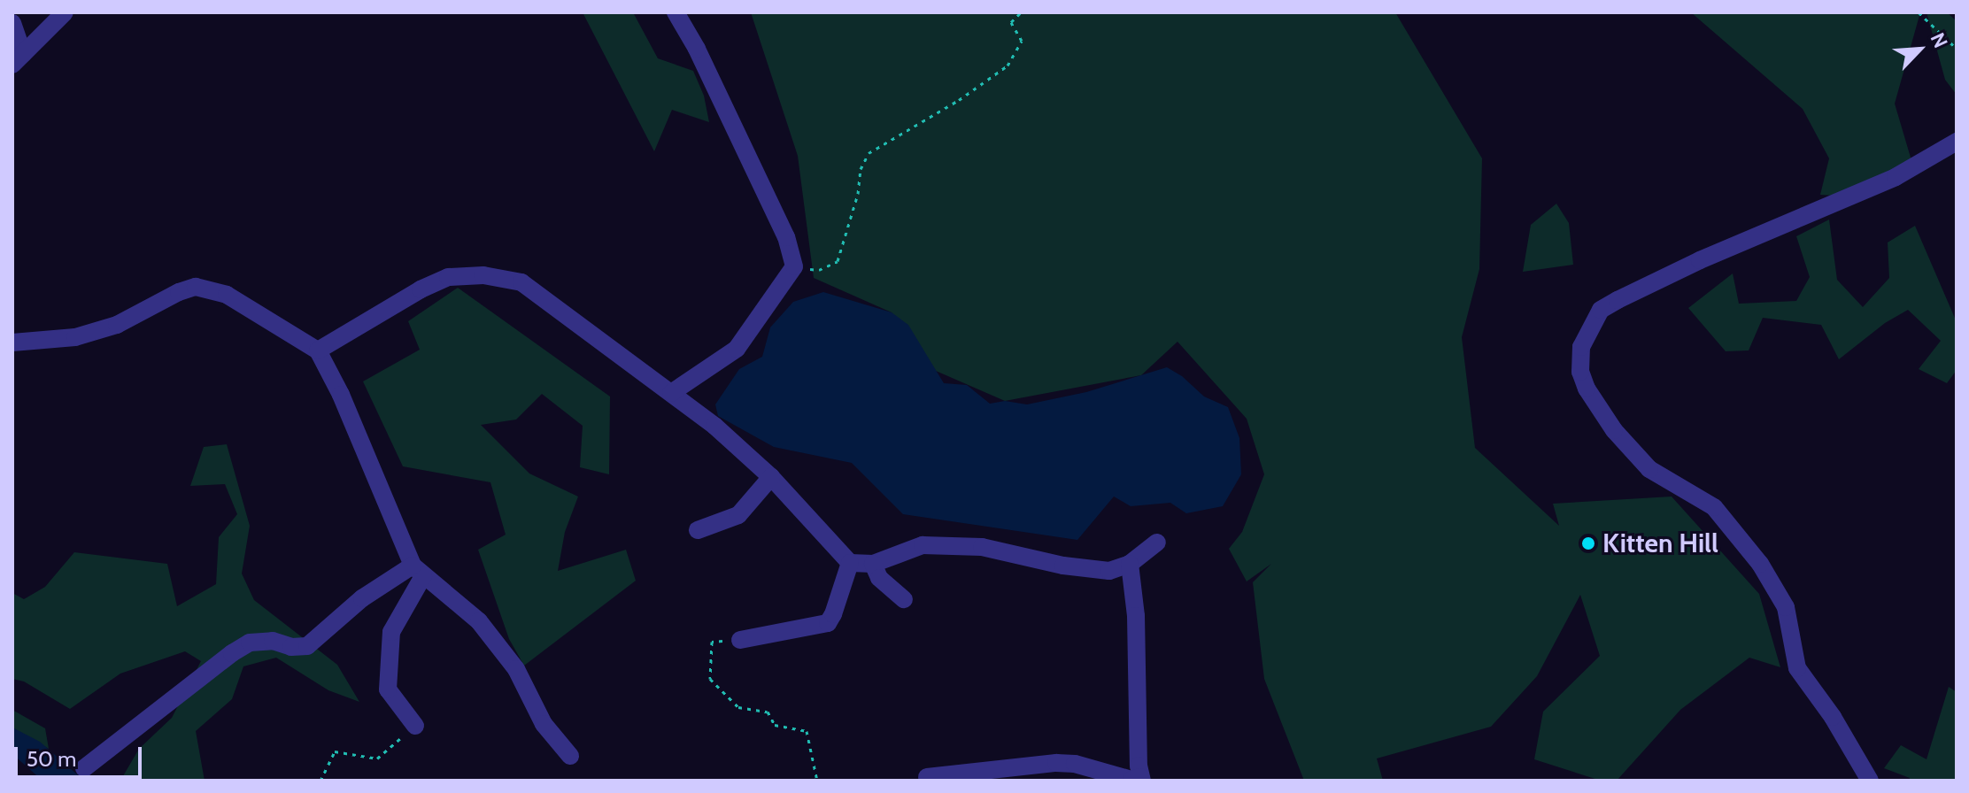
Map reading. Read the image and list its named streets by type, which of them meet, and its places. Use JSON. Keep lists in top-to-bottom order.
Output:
{
  "places": ["Kitten Hill"],
  "scale_bar": "50 m",
  "north": "top right"
}
